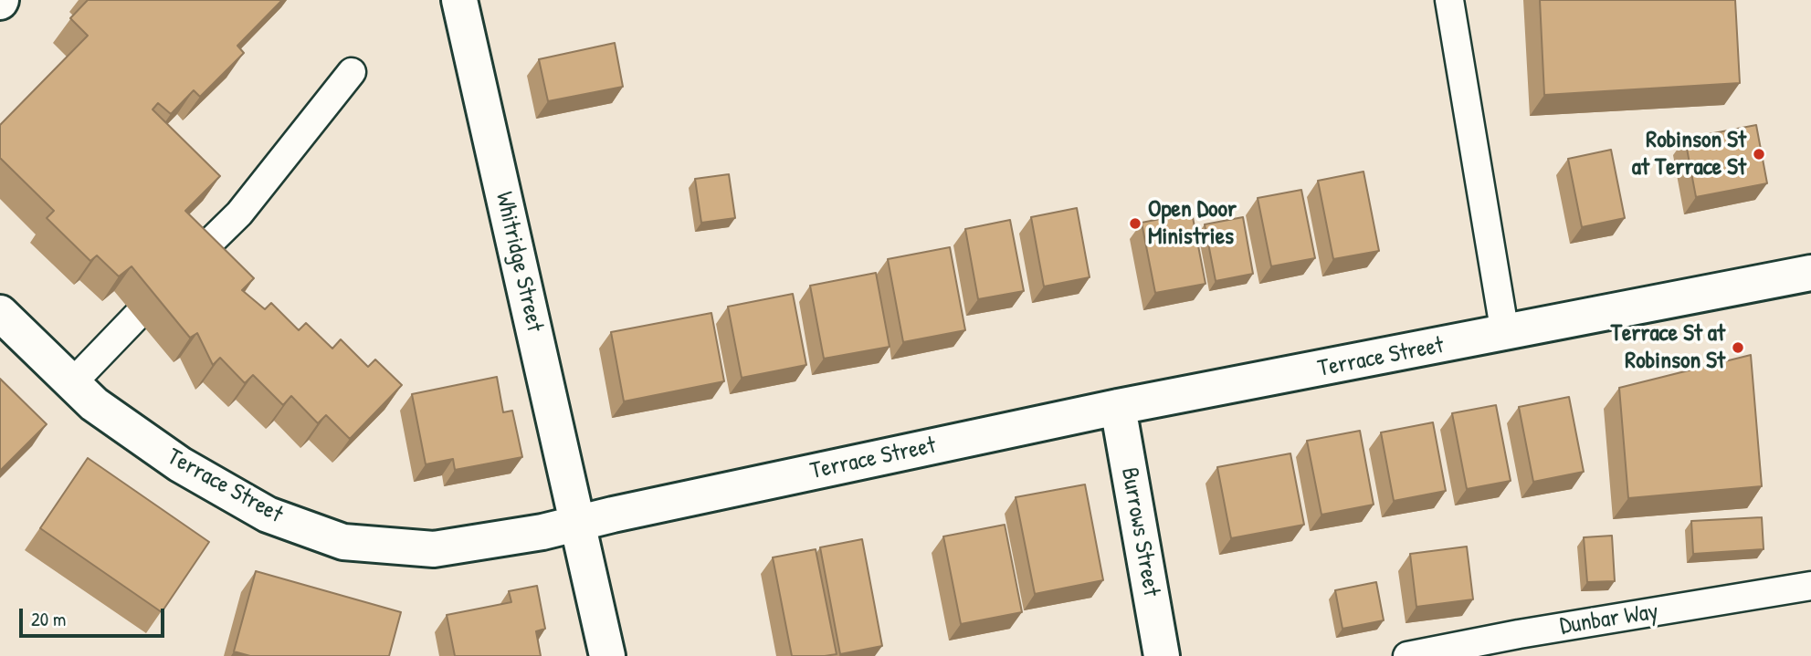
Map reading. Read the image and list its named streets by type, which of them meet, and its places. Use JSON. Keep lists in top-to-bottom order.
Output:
{
  "streets": {
    "street": ["Whitridge Street", "Terrace Street", "Burrows Street"],
    "lane": ["Dunbar Way"]
  },
  "crossings": [
    ["Whitridge Street", "Terrace Street"],
    ["Terrace Street", "Burrows Street"]
  ],
  "places": ["Robinson St at Terrace St", "Open Door Ministries", "Terrace St at Robinson St"],
  "scale_bar": "20 m"
}
